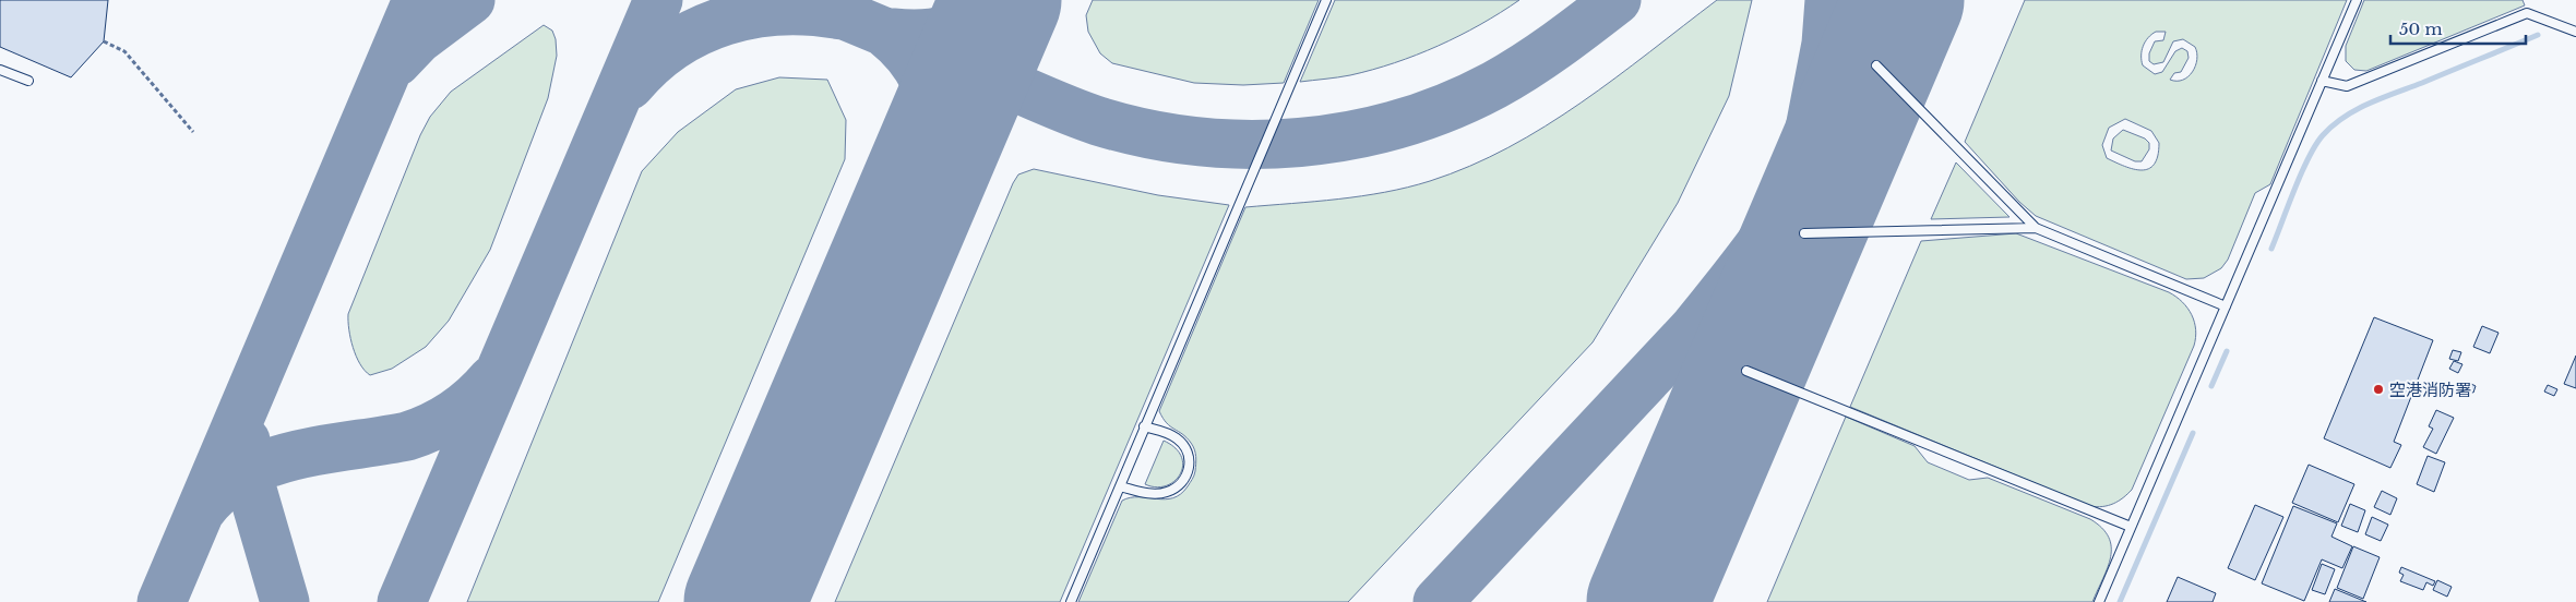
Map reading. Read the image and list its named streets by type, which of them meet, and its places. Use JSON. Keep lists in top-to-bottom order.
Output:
{
  "places": ["空港消防署"],
  "scale_bar": "50 m"
}
